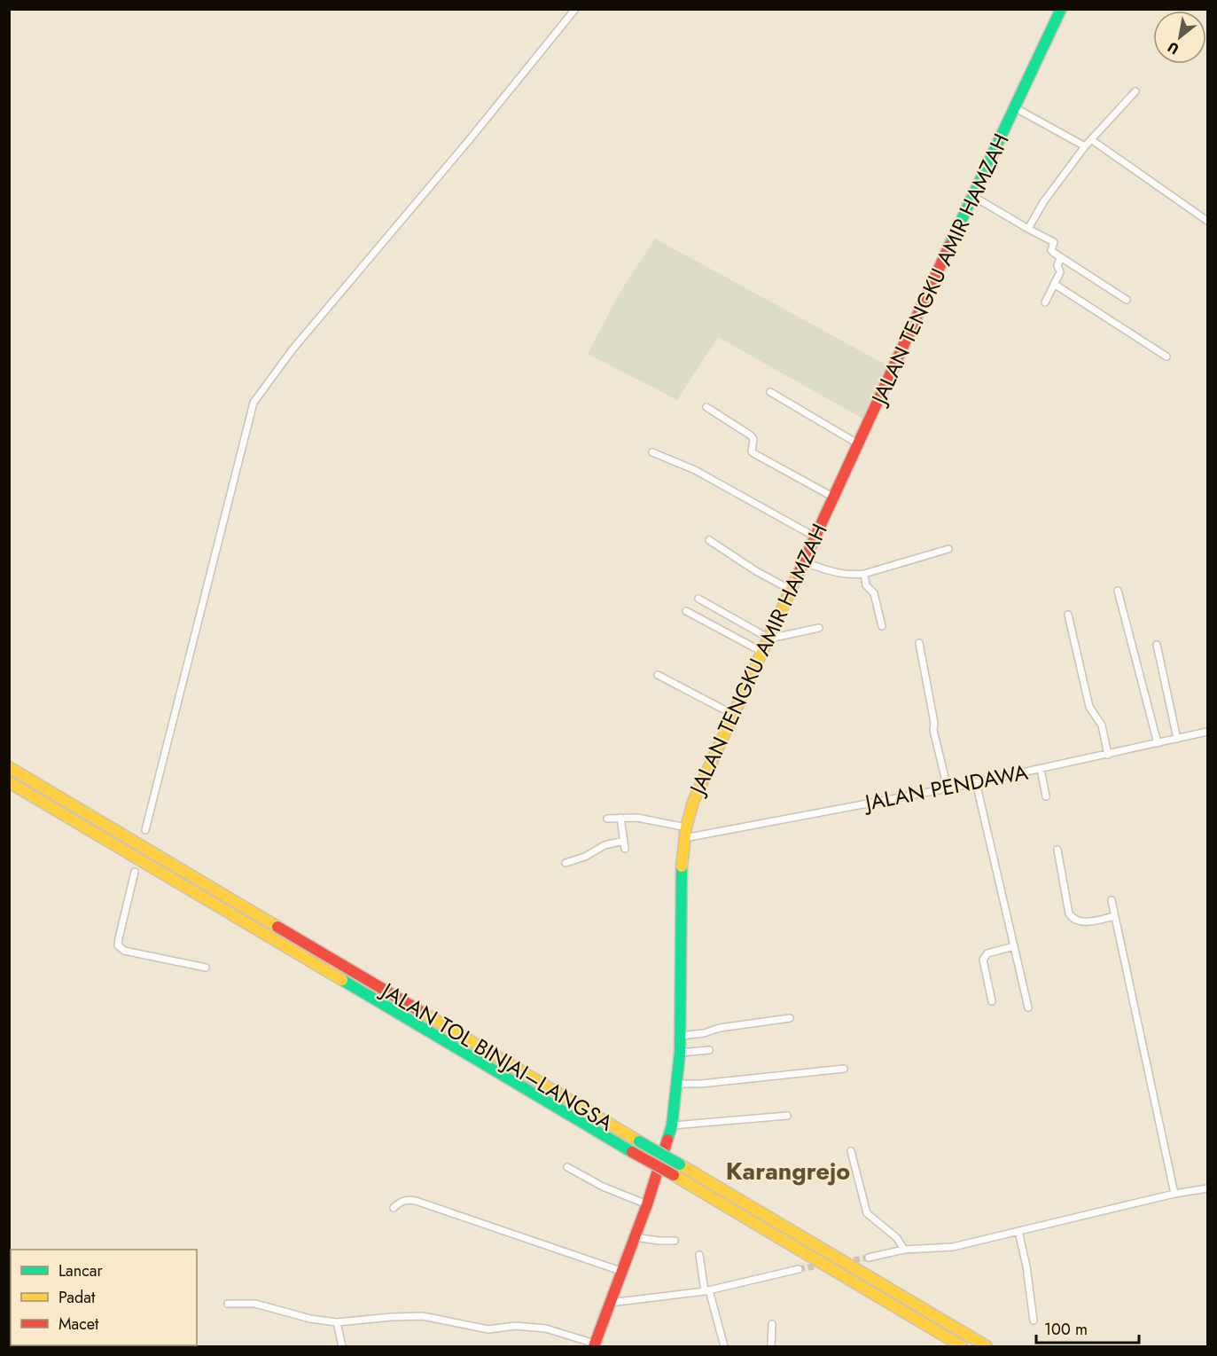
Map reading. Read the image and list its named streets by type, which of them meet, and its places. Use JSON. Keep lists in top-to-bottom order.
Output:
{
  "streets": {
    "highway": ["JALAN TENGKU AMIR HAMZAH", "JALAN TOL BINJAI–LANGSA"],
    "street": ["JALAN PENDAWA"]
  },
  "crossings": [
    ["JALAN TENGKU AMIR HAMZAH", "JALAN PENDAWA"]
  ],
  "districts": ["Karangrejo"],
  "legend": ["Lancar", "Padat", "Macet"],
  "scale_bar": "100 m",
  "north": "bottom left"
}
